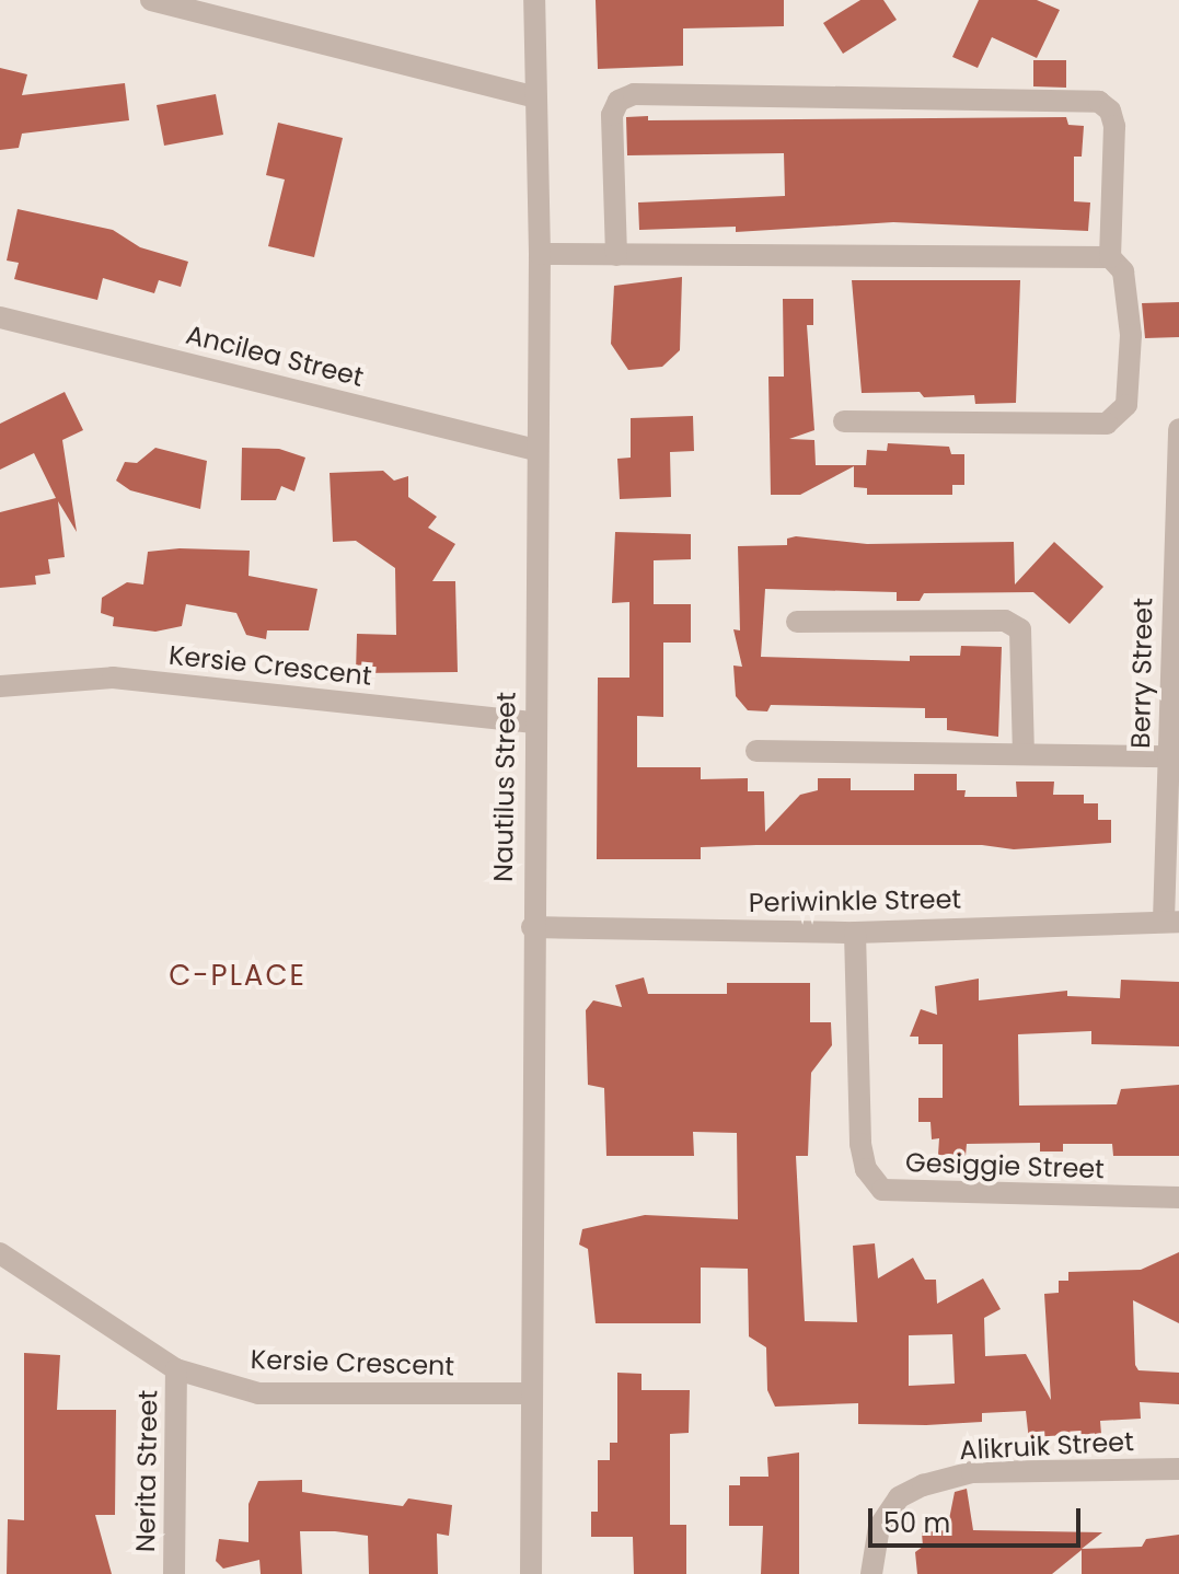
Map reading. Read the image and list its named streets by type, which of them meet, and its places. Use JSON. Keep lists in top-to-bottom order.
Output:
{
  "streets": {
    "street": [
      "Ancilea Street",
      "Kersie Crescent",
      "Berry Street",
      "Nautilus Street",
      "Periwinkle Street",
      "Gesiggie Street",
      "Alikruik Street",
      "Nerita Street"
    ]
  },
  "crossings": [
    ["Ancilea Street", "Nautilus Street"],
    ["Kersie Crescent", "Nautilus Street"],
    ["Kersie Crescent", "Nerita Street"],
    ["Berry Street", "Periwinkle Street"],
    ["Nautilus Street", "Periwinkle Street"],
    ["Periwinkle Street", "Gesiggie Street"]
  ],
  "districts": ["C-PLACE"],
  "scale_bar": "50 m"
}
